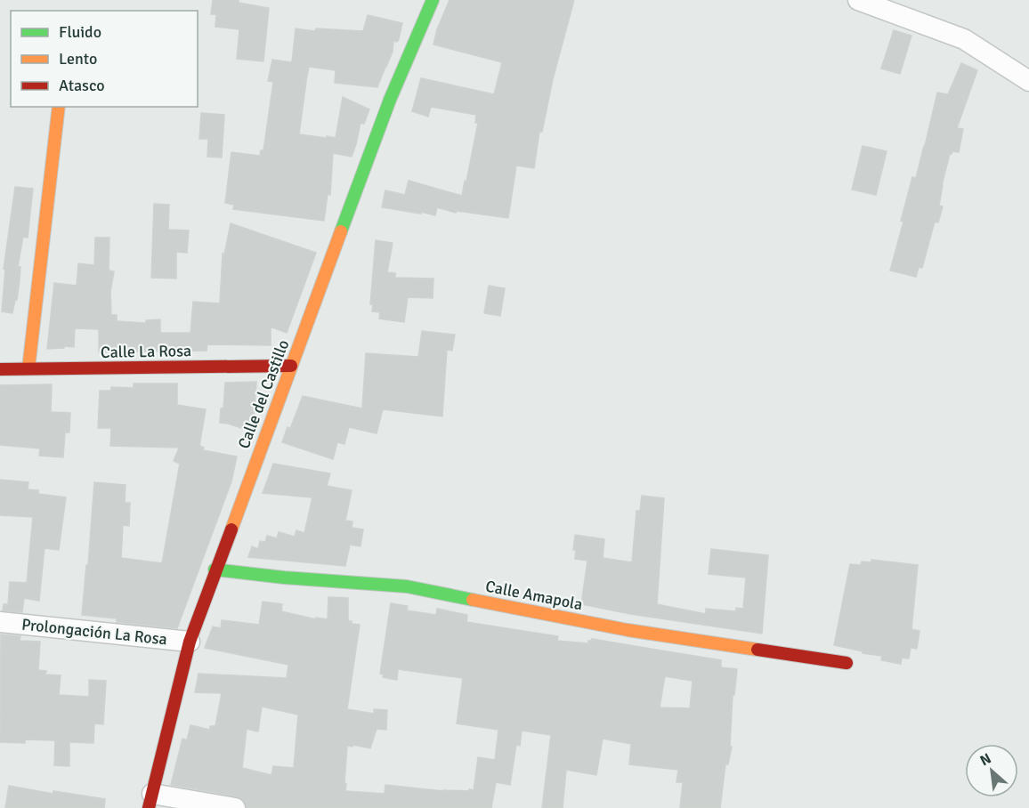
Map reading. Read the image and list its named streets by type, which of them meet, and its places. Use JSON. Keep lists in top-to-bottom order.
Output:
{
  "streets": {
    "street": [
      "Calle La Rosa",
      "Calle del Castillo",
      "Calle Amapola",
      "Prolongación La Rosa"
    ]
  },
  "crossings": [
    ["Calle La Rosa", "Calle del Castillo"],
    ["Calle del Castillo", "Calle Amapola"],
    ["Calle del Castillo", "Prolongación La Rosa"]
  ],
  "legend": ["Fluido", "Lento", "Atasco"],
  "north": "top left"
}
